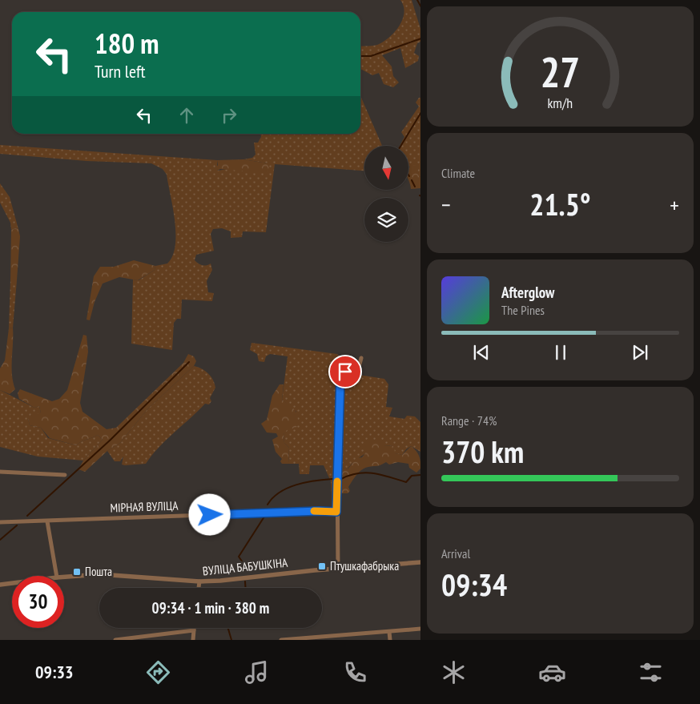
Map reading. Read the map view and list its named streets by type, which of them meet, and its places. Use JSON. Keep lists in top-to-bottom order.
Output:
{
  "streets": {
    "street": ["МІРНАЯ ВУЛІЦА", "ВУЛІЦА БАБУШКІНА"]
  },
  "places": {
    "transit": ["Птушкафабрыка", "Пошта"]
  },
  "north": "bottom",
  "page": {
    "turn": ["180 m", "Turn left"],
    "tile": [
      "Climate",
      ["Range · 74%", "370 km"],
      ["Arrival", "09:34"]
    ],
    "heat": ["−", "21.5°", "+"],
    "song": ["Afterglow", "The Pines"],
    "limit": "30",
    "trip": "09:34 · 1 min · 380 m",
    "tabs": "09:33",
    "gauge": ["27", "km/h"]
  }
}
